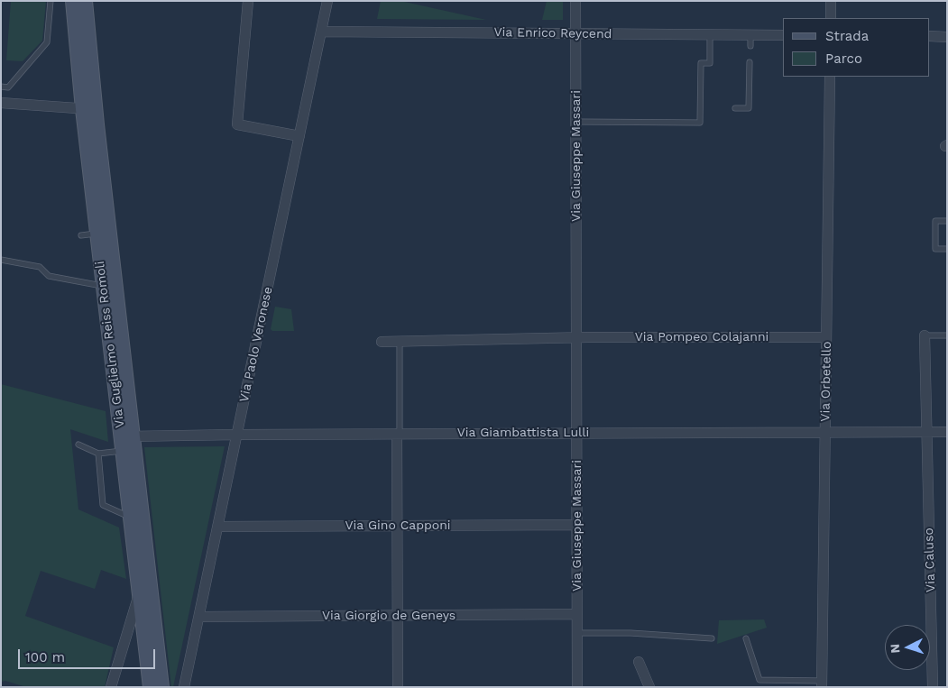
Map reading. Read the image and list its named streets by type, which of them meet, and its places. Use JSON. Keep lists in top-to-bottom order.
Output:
{
  "streets": {
    "main road": ["Via Guglielmo Reiss Romoli"],
    "street": [
      "Via Enrico Reycend",
      "Via Giuseppe Massari",
      "Via Pompeo Colajanni",
      "Via Paolo Veronese",
      "Via Orbetello",
      "Via Giambattista Lulli",
      "Via Gino Capponi",
      "Via Caluso",
      "Via Giorgio de Geneys"
    ]
  },
  "crossings": [
    ["Via Enrico Reycend", "Via Giuseppe Massari"],
    ["Via Enrico Reycend", "Via Paolo Veronese"],
    ["Via Giuseppe Massari", "Via Pompeo Colajanni"],
    ["Via Giuseppe Massari", "Via Giambattista Lulli"],
    ["Via Giuseppe Massari", "Via Gino Capponi"],
    ["Via Giuseppe Massari", "Via Giorgio de Geneys"],
    ["Via Pompeo Colajanni", "Via Orbetello"],
    ["Via Guglielmo Reiss Romoli", "Via Giambattista Lulli"],
    ["Via Paolo Veronese", "Via Giambattista Lulli"],
    ["Via Paolo Veronese", "Via Gino Capponi"],
    ["Via Paolo Veronese", "Via Giorgio de Geneys"],
    ["Via Orbetello", "Via Giambattista Lulli"],
    ["Via Giambattista Lulli", "Via Caluso"]
  ],
  "legend": ["Strada", "Parco"],
  "scale_bar": "100 m",
  "north": "left"
}
